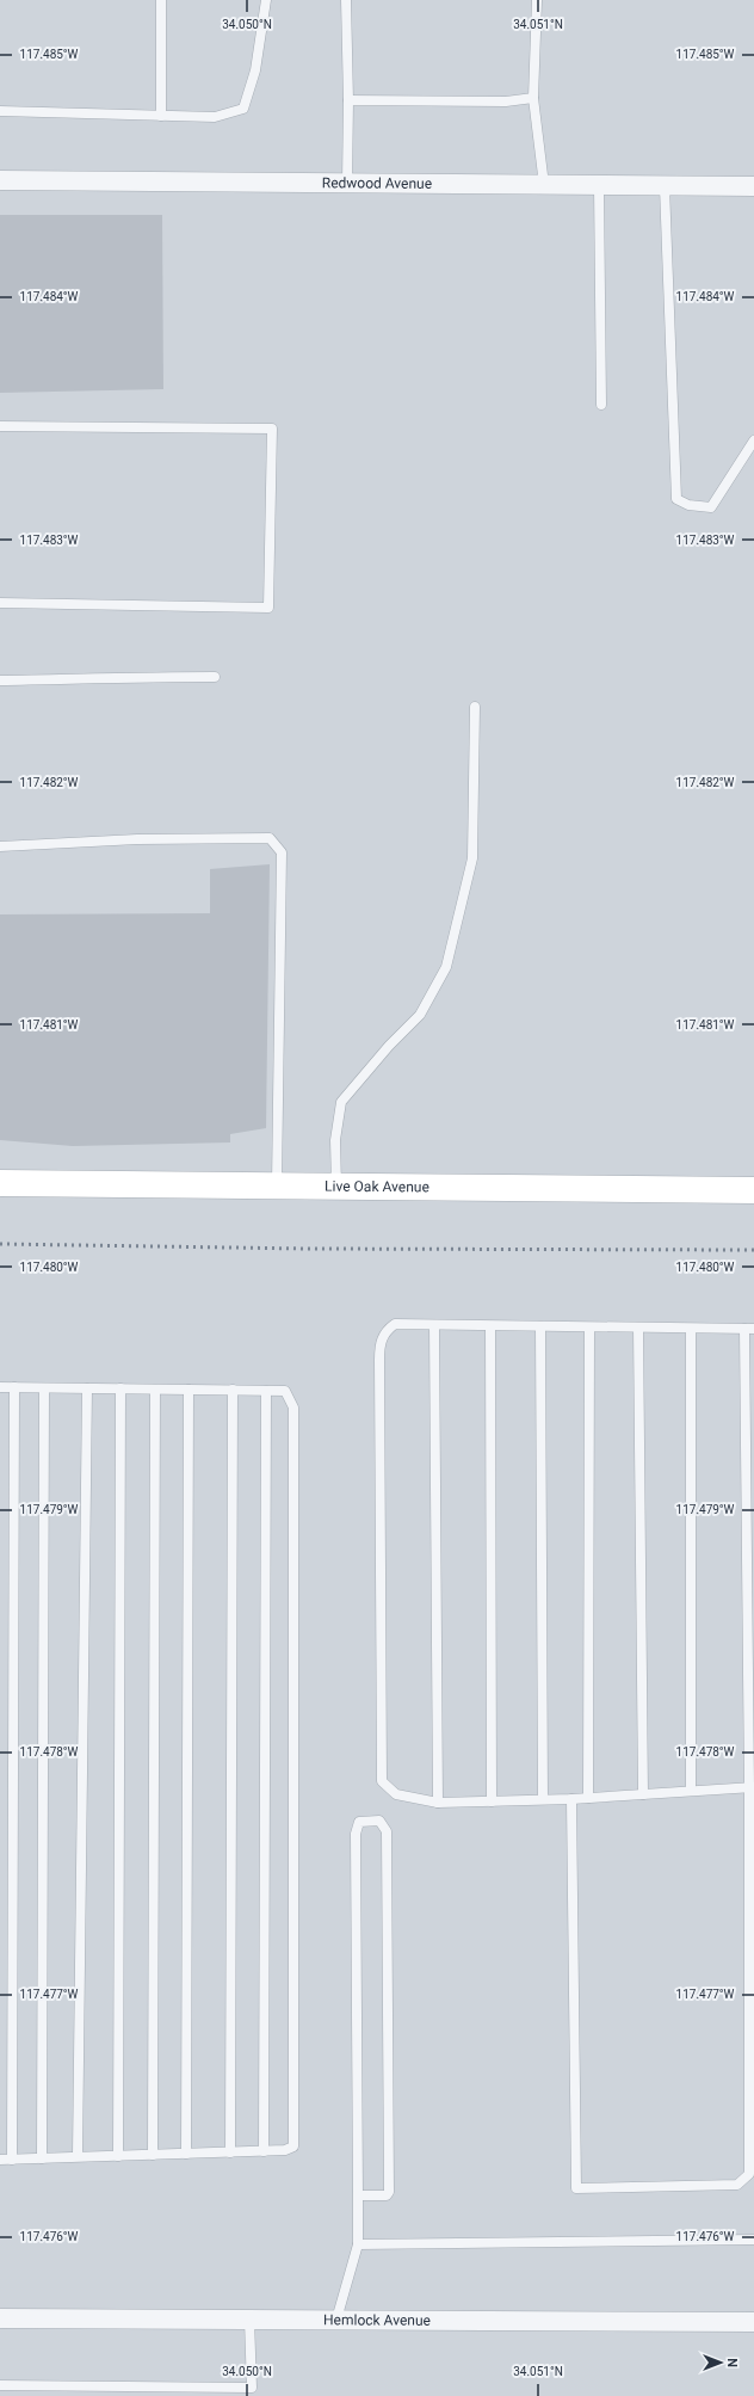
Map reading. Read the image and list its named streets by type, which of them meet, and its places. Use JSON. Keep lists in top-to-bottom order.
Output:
{
  "streets": {
    "street": ["Redwood Avenue", "Live Oak Avenue", "Hemlock Avenue"]
  },
  "north": "right",
  "coordinates": [
    "34.050°N",
    "34.051°N",
    "117.485°W",
    "117.484°W",
    "117.483°W",
    "117.482°W",
    "117.481°W",
    "117.480°W",
    "117.479°W",
    "117.478°W",
    "117.477°W",
    "117.476°W"
  ]
}
